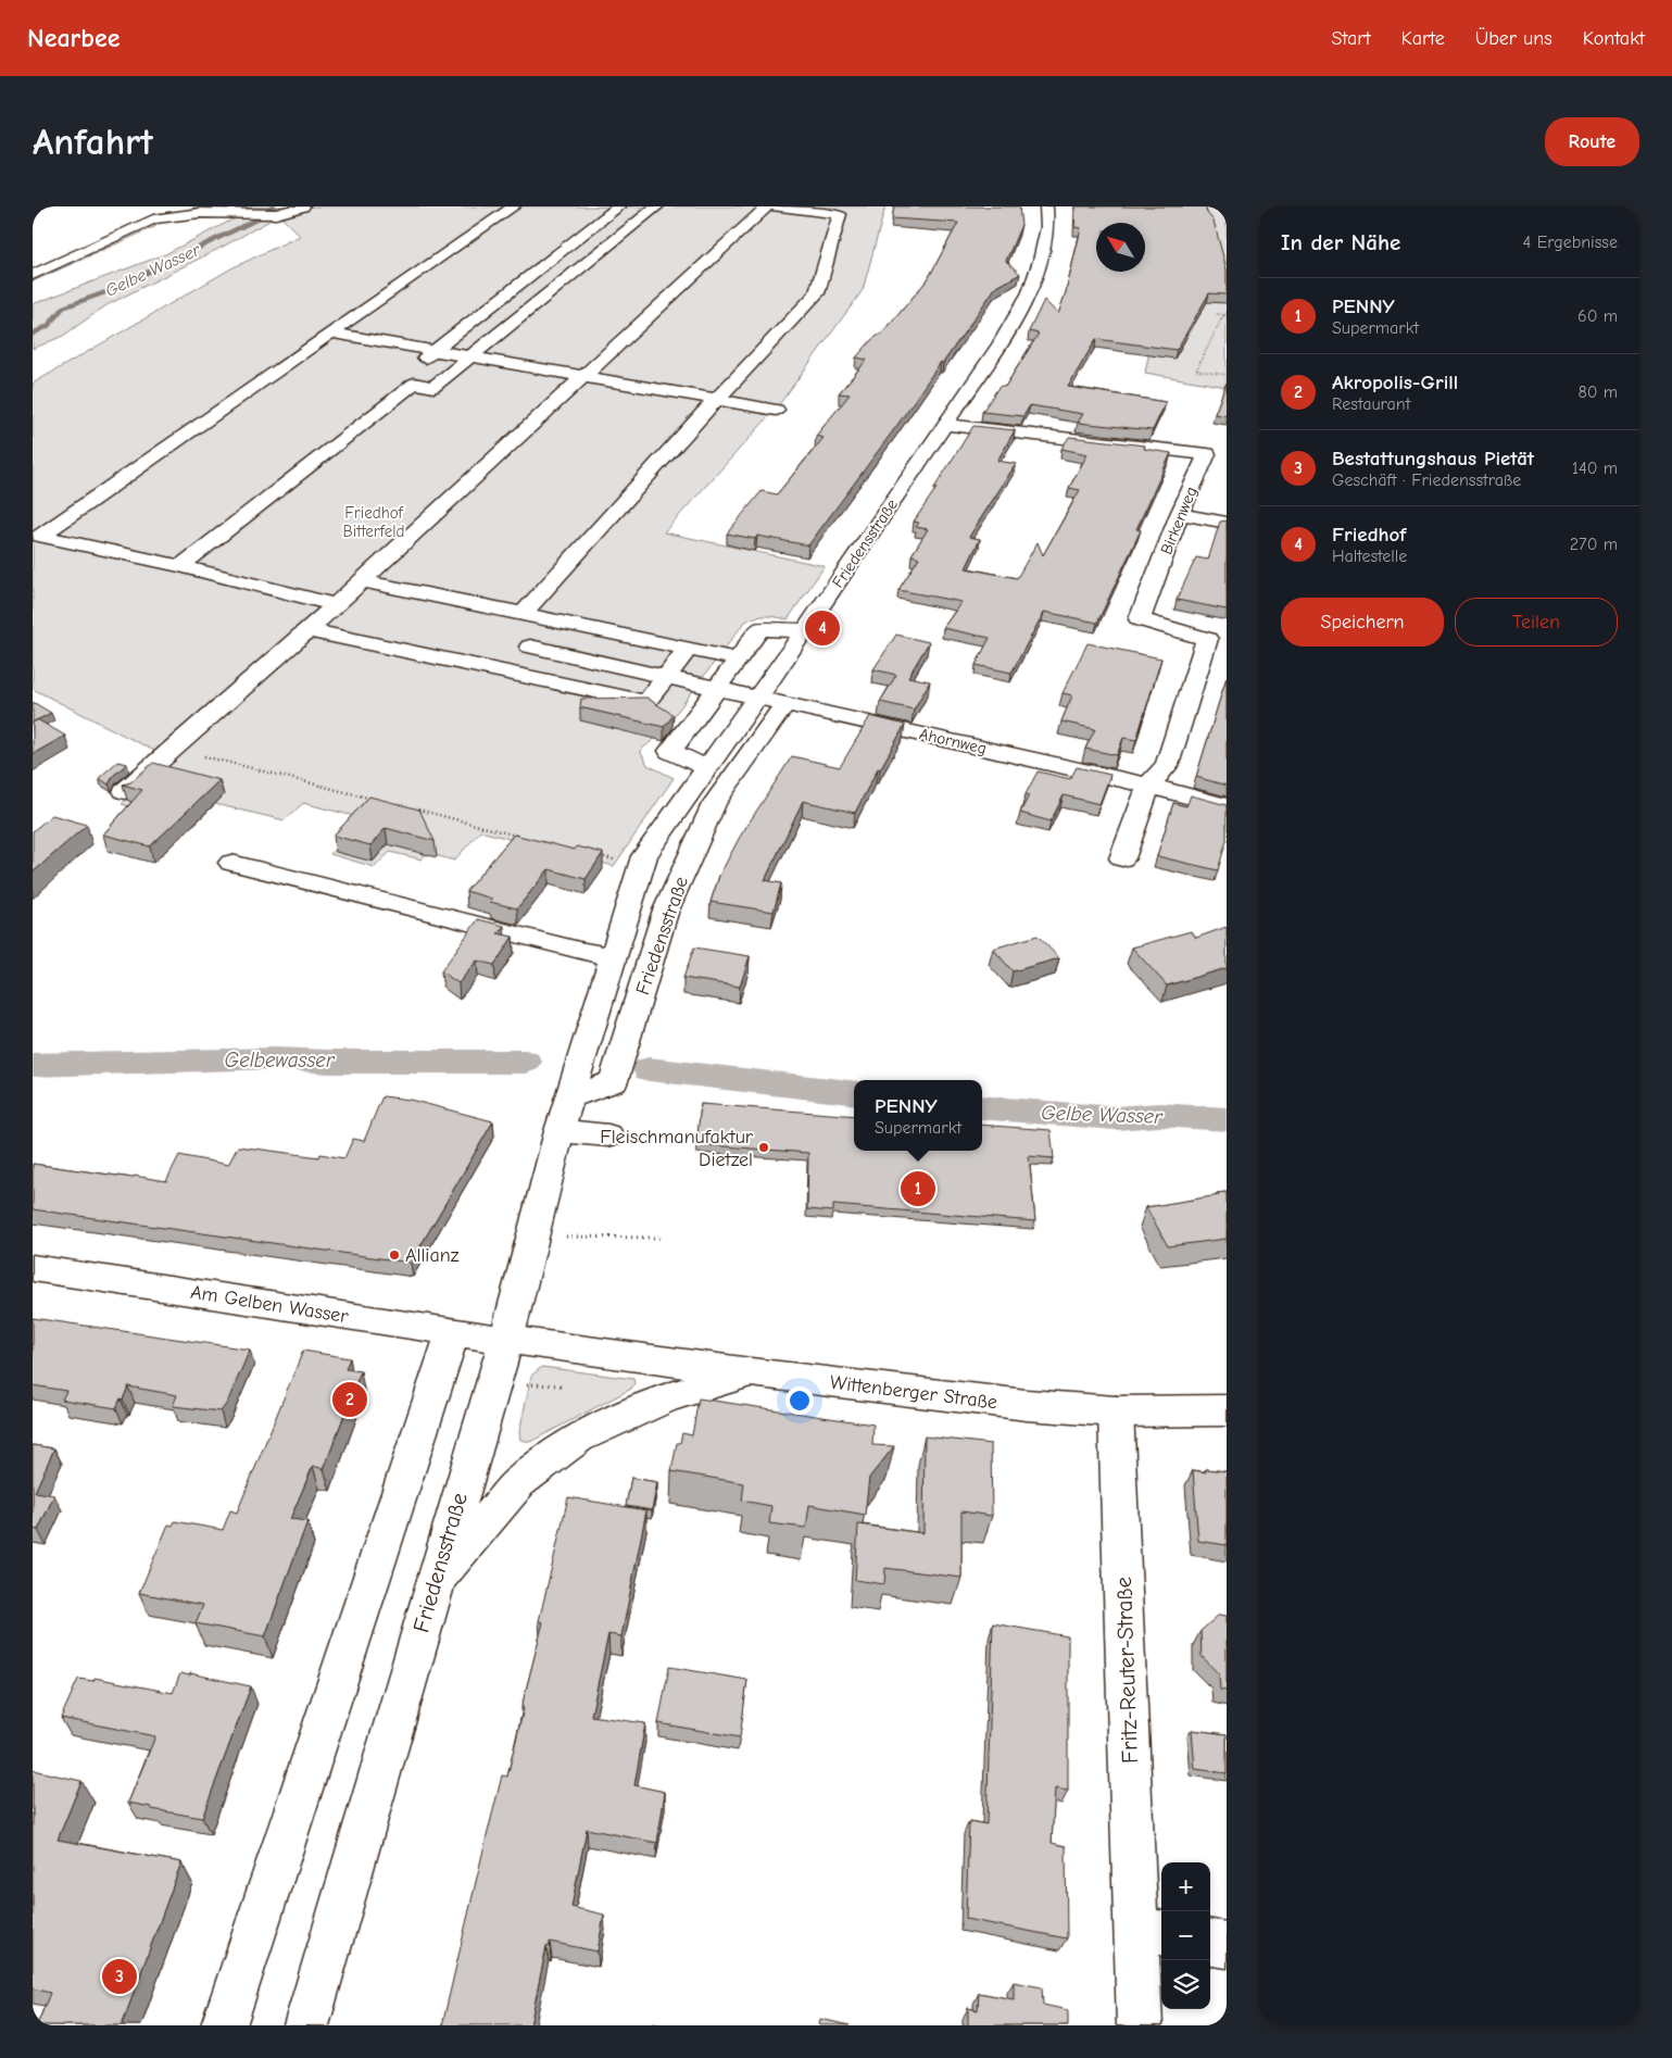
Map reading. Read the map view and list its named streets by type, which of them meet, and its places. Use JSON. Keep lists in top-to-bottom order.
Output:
{
  "streets": {
    "street": [
      "Birkenweg",
      "Friedensstraße",
      "Ahornweg",
      "Am Gelben Wasser",
      "Wittenberger Straße",
      "Fritz-Reuter-Straße"
    ]
  },
  "crossings": [
    ["Birkenweg", "Friedensstraße"],
    ["Birkenweg", "Ahornweg"],
    ["Friedensstraße", "Ahornweg"],
    ["Friedensstraße", "Am Gelben Wasser"],
    ["Friedensstraße", "Wittenberger Straße"],
    ["Am Gelben Wasser", "Wittenberger Straße"],
    ["Wittenberger Straße", "Fritz-Reuter-Straße"]
  ],
  "water": ["Gelbe Wasser", "Gelbewasser"],
  "parks": ["Friedhof Bitterfeld"],
  "places": ["Fleischmanufaktur Dietzel", "Allianz"],
  "north": "top left",
  "page": {
    "header": "Nearbee",
    "nav": [
      "Start",
      "Karte",
      "Über uns",
      "Kontakt"
    ],
    "buttons": [
      "Route",
      ["Speichern", "Teilen"]
    ],
    "title": "Anfahrt",
    "heading": ["In der Nähe", "4 Ergebnisse"],
    "list": [
      {
        "mark": "1",
        "name": "PENNY",
        "note": "Supermarkt",
        "value": "60 m"
      },
      {
        "mark": "2",
        "name": "Akropolis-Grill",
        "note": "Restaurant",
        "value": "80 m"
      },
      {
        "mark": "3",
        "name": "Bestattungshaus Pietät",
        "note": "Geschäft · Friedensstraße",
        "value": "140 m"
      },
      {
        "mark": "4",
        "name": "Friedhof",
        "note": "Haltestelle",
        "value": "270 m"
      }
    ],
    "pins": [
      "4",
      "1",
      "2",
      "3"
    ],
    "popup": ["PENNY", "Supermarkt"],
    "map_buttons": ["+", "−"]
  }
}
